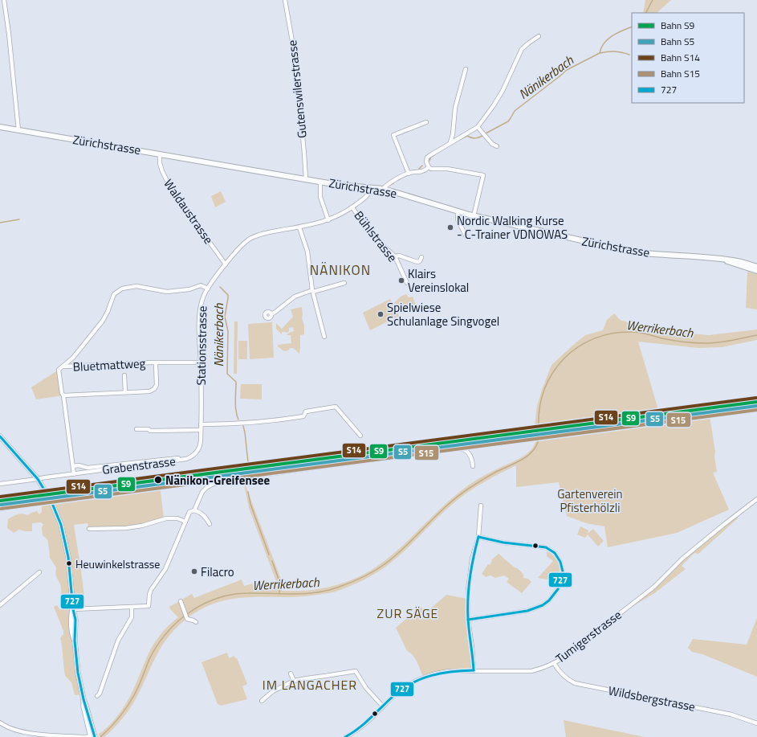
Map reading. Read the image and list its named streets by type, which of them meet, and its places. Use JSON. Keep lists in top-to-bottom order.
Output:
{
  "streets": {
    "main road": ["Zürichstrasse"],
    "street": [
      "Gutenswilerstrasse",
      "Waldaustrasse",
      "Bühlstrasse",
      "Stationsstrasse",
      "Bluetmattweg",
      "Grabenstrasse",
      "Tumigerstrasse",
      "Wildsbergstrasse"
    ]
  },
  "crossings": [
    ["Gutenswilerstrasse", "Zürichstrasse"],
    ["Zürichstrasse", "Waldaustrasse"],
    ["Zürichstrasse", "Stationsstrasse"],
    ["Waldaustrasse", "Stationsstrasse"],
    ["Bühlstrasse", "Stationsstrasse"],
    ["Stationsstrasse", "Bluetmattweg"],
    ["Stationsstrasse", "Grabenstrasse"],
    ["Tumigerstrasse", "Wildsbergstrasse"]
  ],
  "districts": ["NÄNIKON", "ZUR SÄGE", "IM LANGACHER"],
  "water": ["Nänikerbach", "Werrikerbach"],
  "parks": ["Gartenverein Pfisterhölzli"],
  "places": [
    "Nordic Walking Kurse - C-Trainer VDNOWAS",
    "Klairs Vereinslokal",
    "Spielwiese Schulanlage Singvogel",
    "Nänikon-Greifensee",
    "Heuwinkelstrasse",
    "Filacro"
  ],
  "lines": [
    "rail line S14",
    "rail line S9",
    "rail line S5",
    "rail line S15",
    "transit line 727"
  ],
  "legend": [
    "Bahn S9",
    "Bahn S5",
    "Bahn S14",
    "Bahn S15",
    "727"
  ]
}
